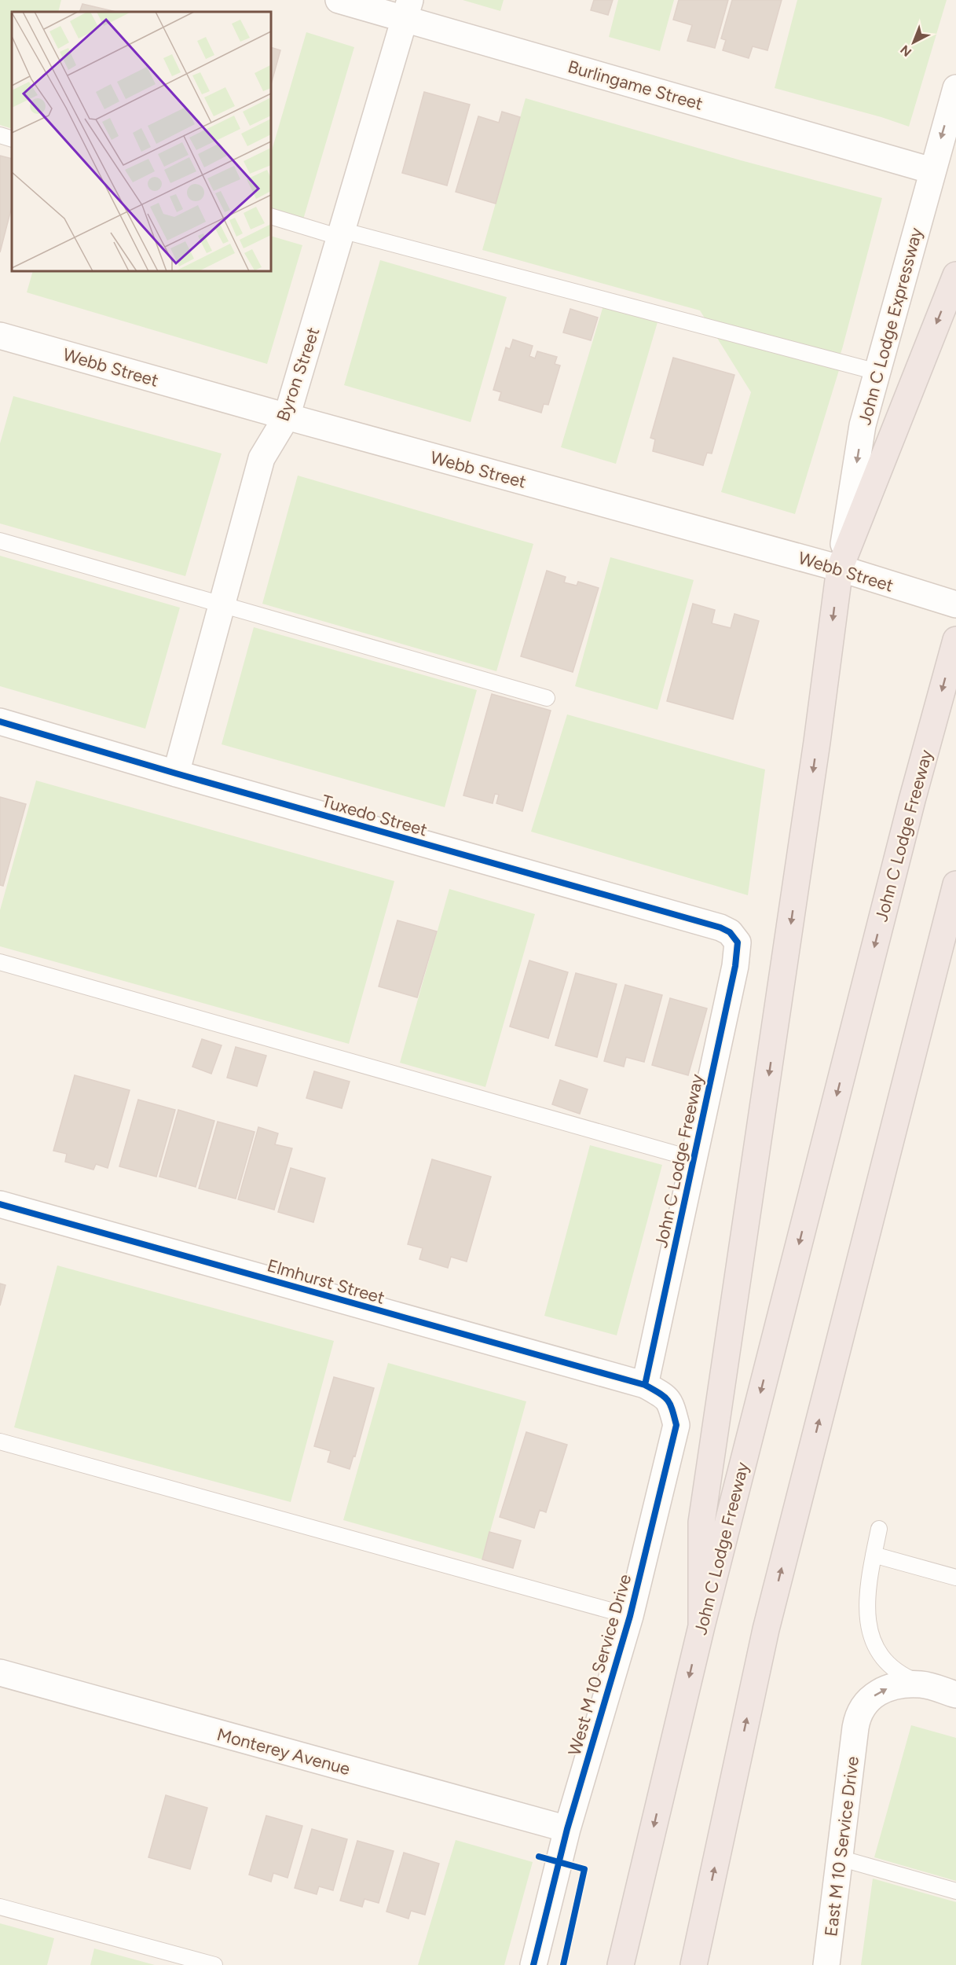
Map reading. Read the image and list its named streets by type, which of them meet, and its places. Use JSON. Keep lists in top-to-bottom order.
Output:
{
  "streets": {
    "highway": ["John C Lodge Freeway"],
    "street": [
      "Burlingame Street",
      "John C Lodge Expressway",
      "Webb Street",
      "Byron Street",
      "Tuxedo Street",
      "Elmhurst Street",
      "West M 10 Service Drive",
      "Monterey Avenue",
      "East M 10 Service Drive"
    ]
  },
  "crossings": [
    ["Burlingame Street", "John C Lodge Expressway"],
    ["Burlingame Street", "Byron Street"],
    ["John C Lodge Expressway", "Webb Street"],
    ["Webb Street", "Byron Street"],
    ["Byron Street", "Tuxedo Street"],
    ["Tuxedo Street", "John C Lodge Freeway"],
    ["John C Lodge Freeway", "Elmhurst Street"],
    ["John C Lodge Freeway", "West M 10 Service Drive"],
    ["Elmhurst Street", "West M 10 Service Drive"],
    ["West M 10 Service Drive", "Monterey Avenue"]
  ],
  "one_way": ["John C Lodge Expressway", "East M 10 Service Drive"],
  "north": "bottom left"
}
